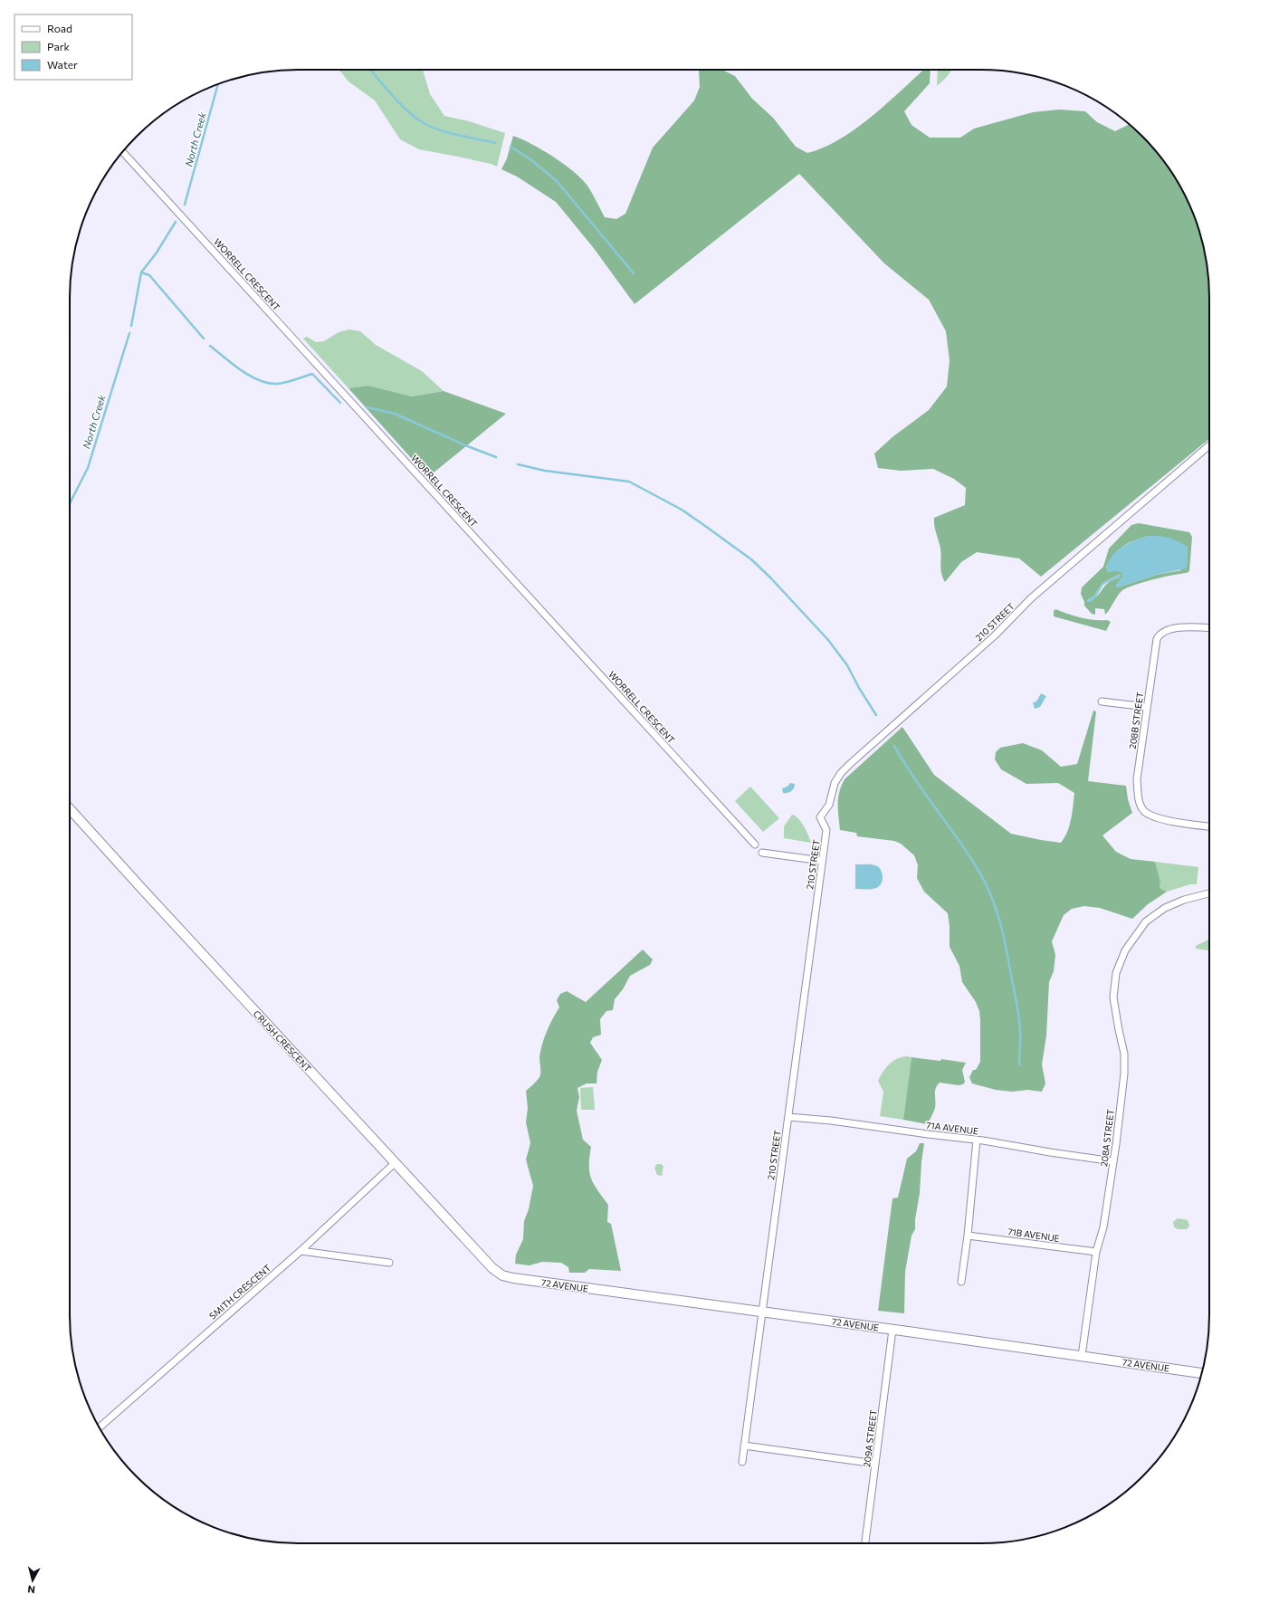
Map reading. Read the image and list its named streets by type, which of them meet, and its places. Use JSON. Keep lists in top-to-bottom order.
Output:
{
  "streets": {
    "main road": ["CRUSH CRESCENT", "72 AVENUE"],
    "street": [
      "WORRELL CRESCENT",
      "210 STREET",
      "208B STREET",
      "71A AVENUE",
      "208A STREET",
      "71B AVENUE",
      "SMITH CRESCENT",
      "209A STREET"
    ]
  },
  "crossings": [
    ["210 STREET", "71A AVENUE"],
    ["210 STREET", "72 AVENUE"],
    ["CRUSH CRESCENT", "72 AVENUE"],
    ["CRUSH CRESCENT", "SMITH CRESCENT"],
    ["71A AVENUE", "208A STREET"],
    ["208A STREET", "71B AVENUE"],
    ["208A STREET", "72 AVENUE"],
    ["72 AVENUE", "209A STREET"]
  ],
  "water": ["North Creek"],
  "legend": ["Road", "Park", "Water"],
  "north": "bottom"
}
